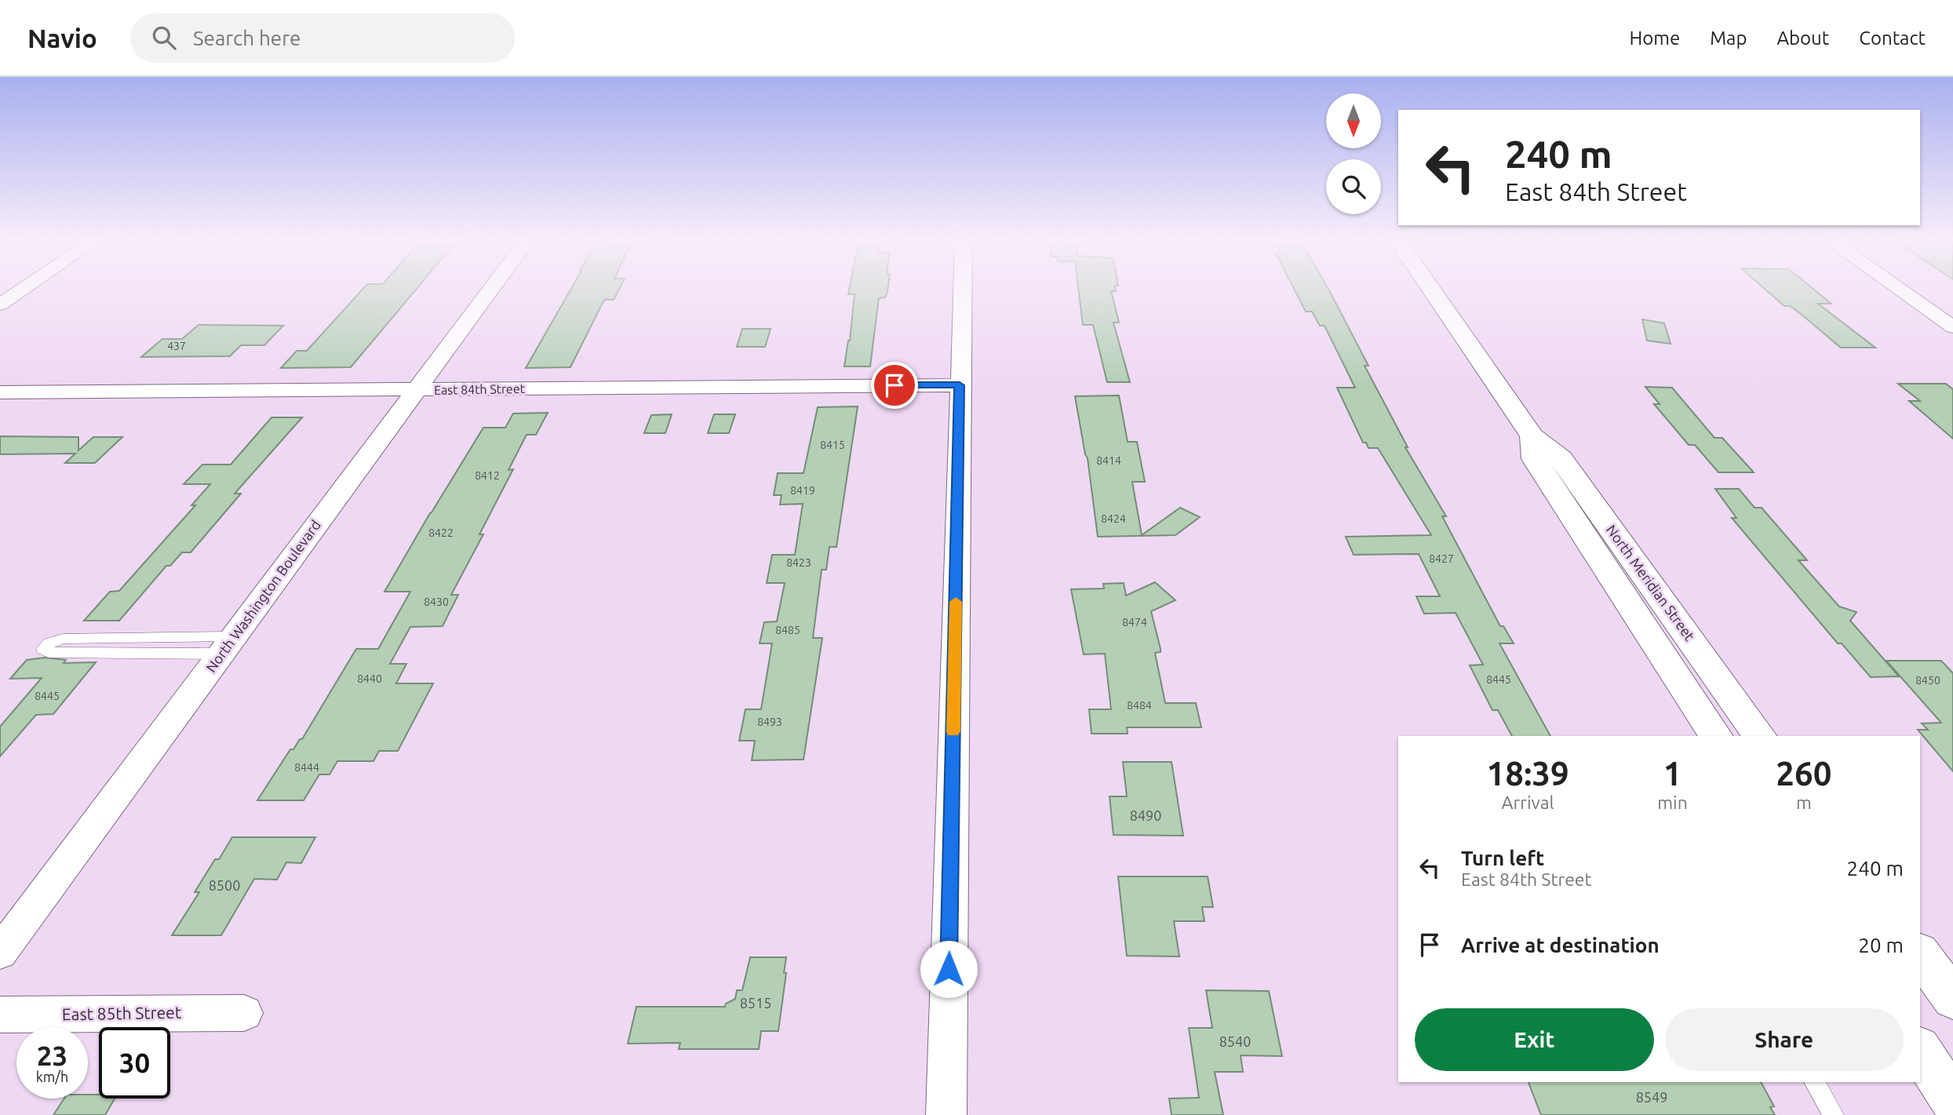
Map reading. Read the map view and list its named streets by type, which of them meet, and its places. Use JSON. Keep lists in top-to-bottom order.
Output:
{
  "streets": {
    "main road": ["North Meridian Street"],
    "street": ["East 84th Street", "North Washington Boulevard", "East 85th Street"]
  },
  "crossings": [
    ["East 84th Street", "North Washington Boulevard"]
  ],
  "house_numbers": [
    "437",
    "8415",
    "8414",
    "8412",
    "8419",
    "8424",
    "8422",
    "8427",
    "8423",
    "8430",
    "8474",
    "8485",
    "8440",
    "8445",
    "8450",
    "8445",
    "8484",
    "8493",
    "8444",
    "8490",
    "8500",
    "8515",
    "8540",
    "8549"
  ],
  "north": "bottom",
  "page": {
    "header": "Navio",
    "search": "Search here",
    "nav": [
      "Home",
      "Map",
      "About",
      "Contact"
    ],
    "turn": ["240 m", "East 84th Street"],
    "eta": [
      "18:39",
      "Arrival",
      "1",
      "min",
      "260",
      "m"
    ],
    "list": [
      {
        "name": "Turn left",
        "note": "East 84th Street",
        "value": "240 m"
      },
      {
        "name": "Arrive at destination",
        "value": "20 m"
      }
    ],
    "buttons": ["Exit", "Share"],
    "speed": "23 km/h",
    "limit": "30"
  }
}
